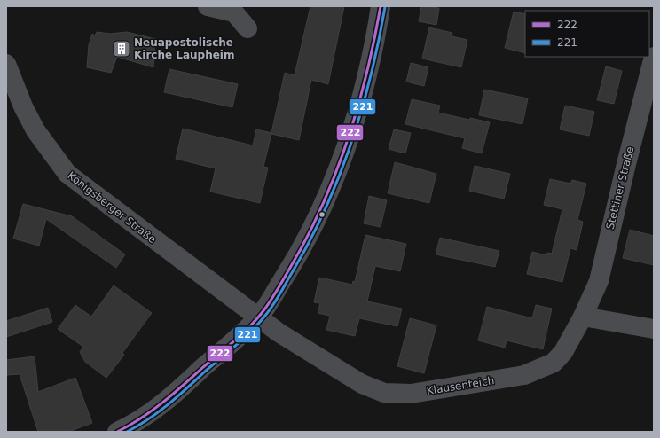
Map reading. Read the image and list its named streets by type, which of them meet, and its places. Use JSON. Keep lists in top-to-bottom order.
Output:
{
  "streets": {
    "street": ["Stettiner Straße", "Königsberger Straße", "Klausenteich"]
  },
  "crossings": [
    ["Stettiner Straße", "Klausenteich"],
    ["Königsberger Straße", "Klausenteich"]
  ],
  "places": {
    "building": ["Neuapostolische Kirche Laupheim"]
  },
  "lines": ["transit line 222", "transit line 221"],
  "legend": ["222", "221"]
}
